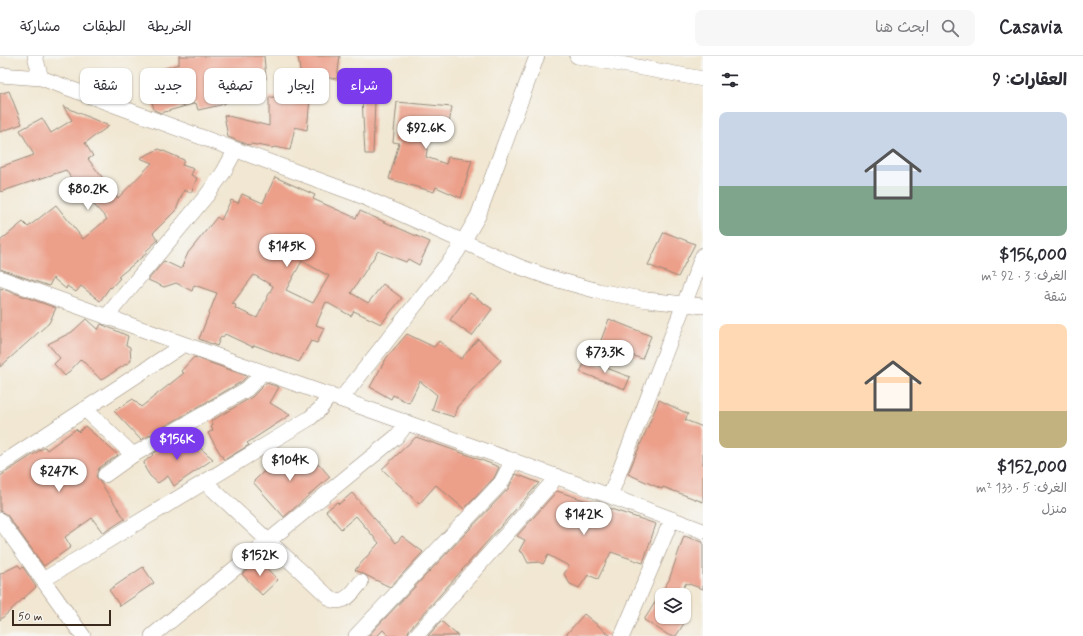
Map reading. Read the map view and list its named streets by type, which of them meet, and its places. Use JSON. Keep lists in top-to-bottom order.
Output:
{
  "scale_bar": "50 m",
  "page": {
    "header": "Casavia",
    "search": "ابحث هنا",
    "nav": ["الخريطة", "الطبقات", "مشاركة"],
    "heading": "العقارات: 9",
    "chip": [
      "شراء",
      "إيجار",
      "تصفية",
      "جديد",
      "شقة"
    ],
    "list": [
      {
        "name": "$156,000",
        "note": "الغرف: 3 · 92 m² · شقة"
      },
      {
        "name": "$152,000",
        "note": "الغرف: 5 · 133 m² · منزل"
      }
    ],
    "price": [
      "$92.6K",
      "$80.2K",
      "$145K",
      "$73.3K",
      "$156K",
      "$104K",
      "$247K",
      "$142K",
      "$152K"
    ],
    "scale": "50 m"
  }
}
